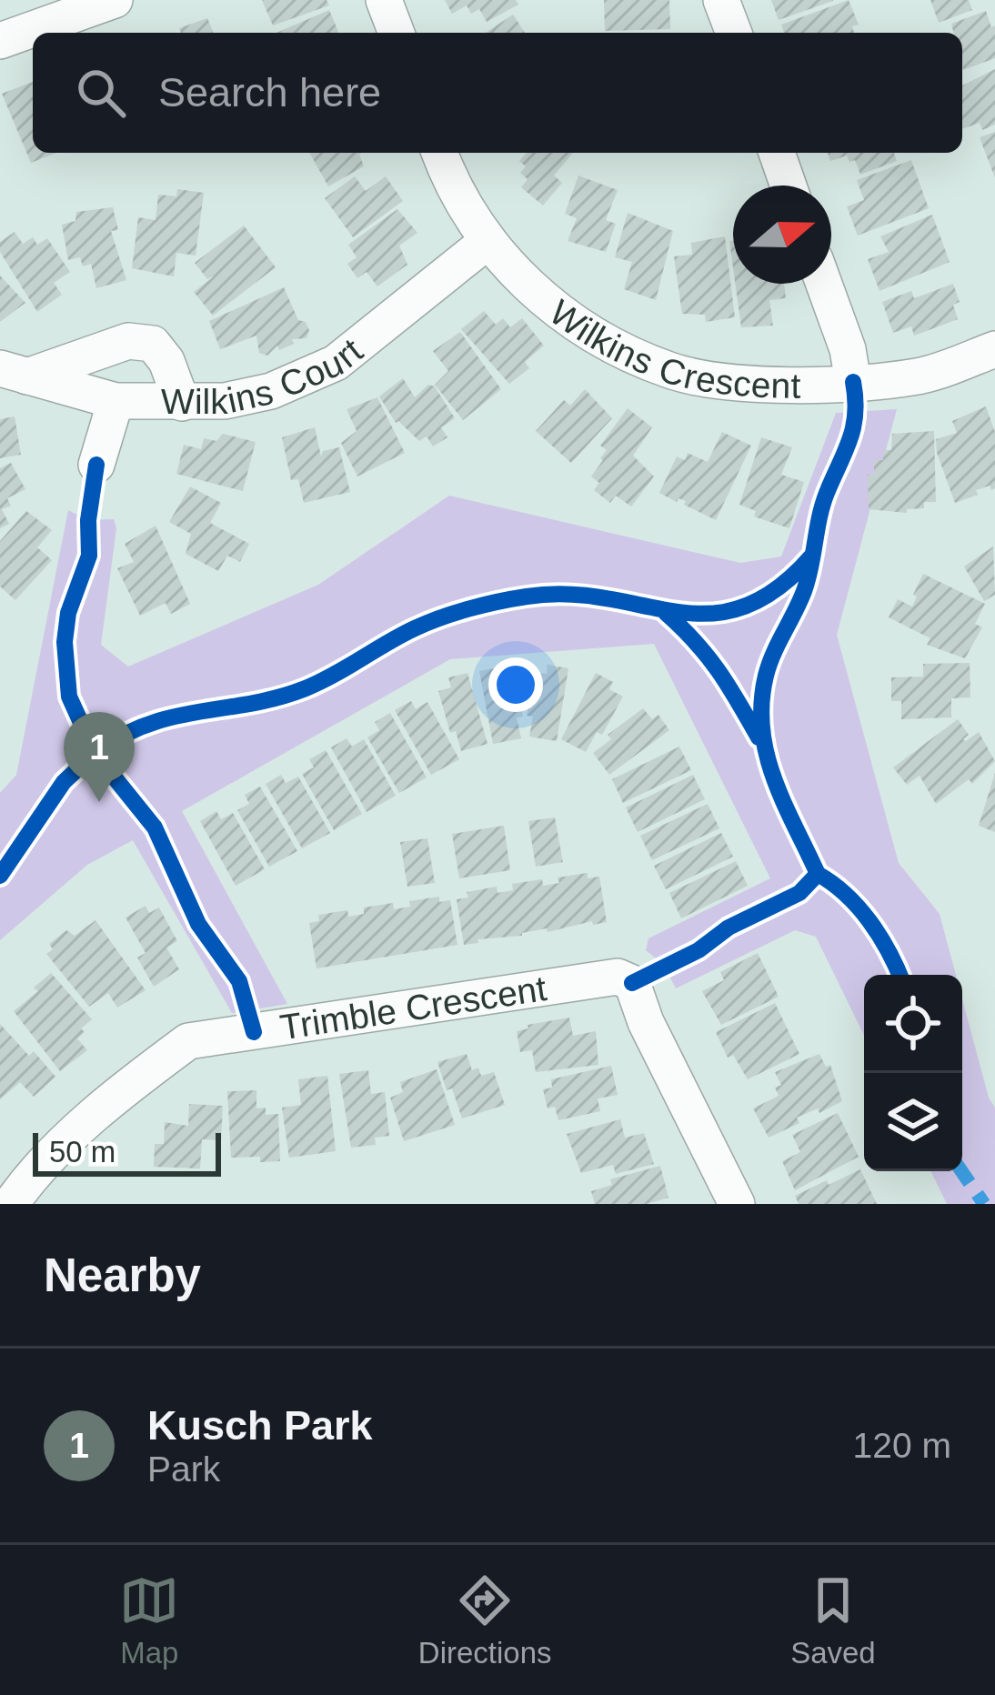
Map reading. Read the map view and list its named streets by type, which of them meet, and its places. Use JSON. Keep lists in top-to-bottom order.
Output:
{
  "streets": {
    "street": ["Wilkins Crescent", "Wilkins Court", "Trimble Crescent"]
  },
  "crossings": [
    ["Wilkins Crescent", "Wilkins Court"]
  ],
  "scale_bar": "50 m",
  "north": "right",
  "page": {
    "search": "Search here",
    "pins": "1",
    "scale": "50 m",
    "heading": "Nearby",
    "list": [
      {
        "mark": "1",
        "name": "Kusch Park",
        "note": "Park",
        "value": "120 m"
      }
    ],
    "nav": ["Map", "Directions", "Saved"]
  }
}
